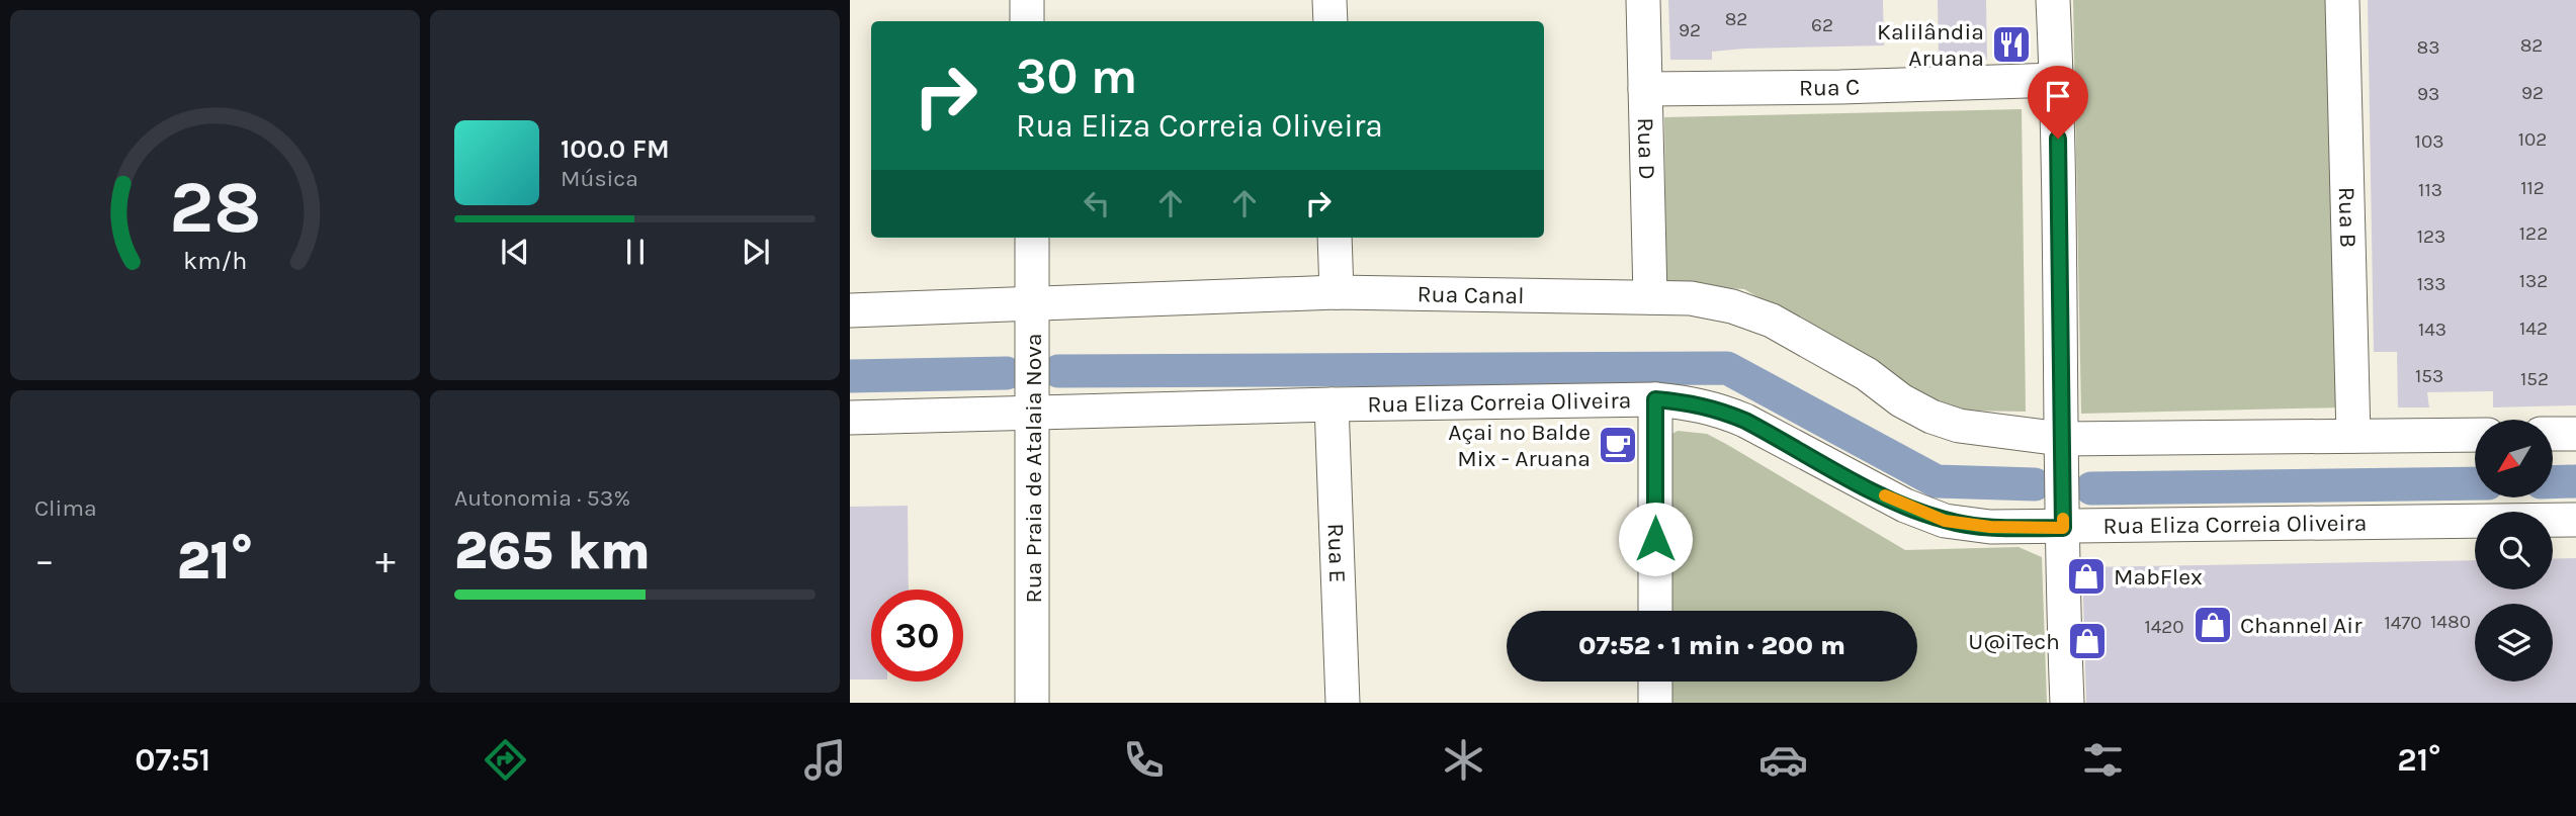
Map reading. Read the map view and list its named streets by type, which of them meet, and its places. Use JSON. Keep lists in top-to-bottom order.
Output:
{
  "streets": {
    "street": [
      "Rua C",
      "Rua D",
      "Rua B",
      "Rua Canal",
      "Rua Eliza Correia Oliveira",
      "Rua Praia de Atalaia Nova",
      "Rua E"
    ]
  },
  "crossings": [
    ["Rua C", "Rua D"],
    ["Rua D", "Rua Canal"],
    ["Rua Canal", "Rua Praia de Atalaia Nova"],
    ["Rua Eliza Correia Oliveira", "Rua Praia de Atalaia Nova"],
    ["Rua Eliza Correia Oliveira", "Rua E"]
  ],
  "places": {
    "restaurant": ["Kalilândia Aruana"],
    "cafe": ["Açai no Balde Mix - Aruana"],
    "shop": ["MabFlex", "Channel Air", "U@iTech"]
  },
  "house_numbers": [
    "82",
    "62",
    "92",
    "82",
    "83",
    "92",
    "93",
    "102",
    "103",
    "112",
    "113",
    "122",
    "123",
    "132",
    "133",
    "142",
    "143",
    "153",
    "152",
    "1480",
    "1470",
    "1420"
  ],
  "north": "bottom left",
  "page": {
    "turn": ["30 m", "Rua Eliza Correia Oliveira"],
    "song": ["100.0 FM", "Música"],
    "tile": [
      "Clima",
      ["Autonomia · 53%", "265 km"]
    ],
    "heat": ["−", "21°", "+"],
    "limit": "30",
    "trip": "07:52 · 1 min · 200 m",
    "tabs": ["07:51", "21°"],
    "gauge": ["28", "km/h"]
  }
}
